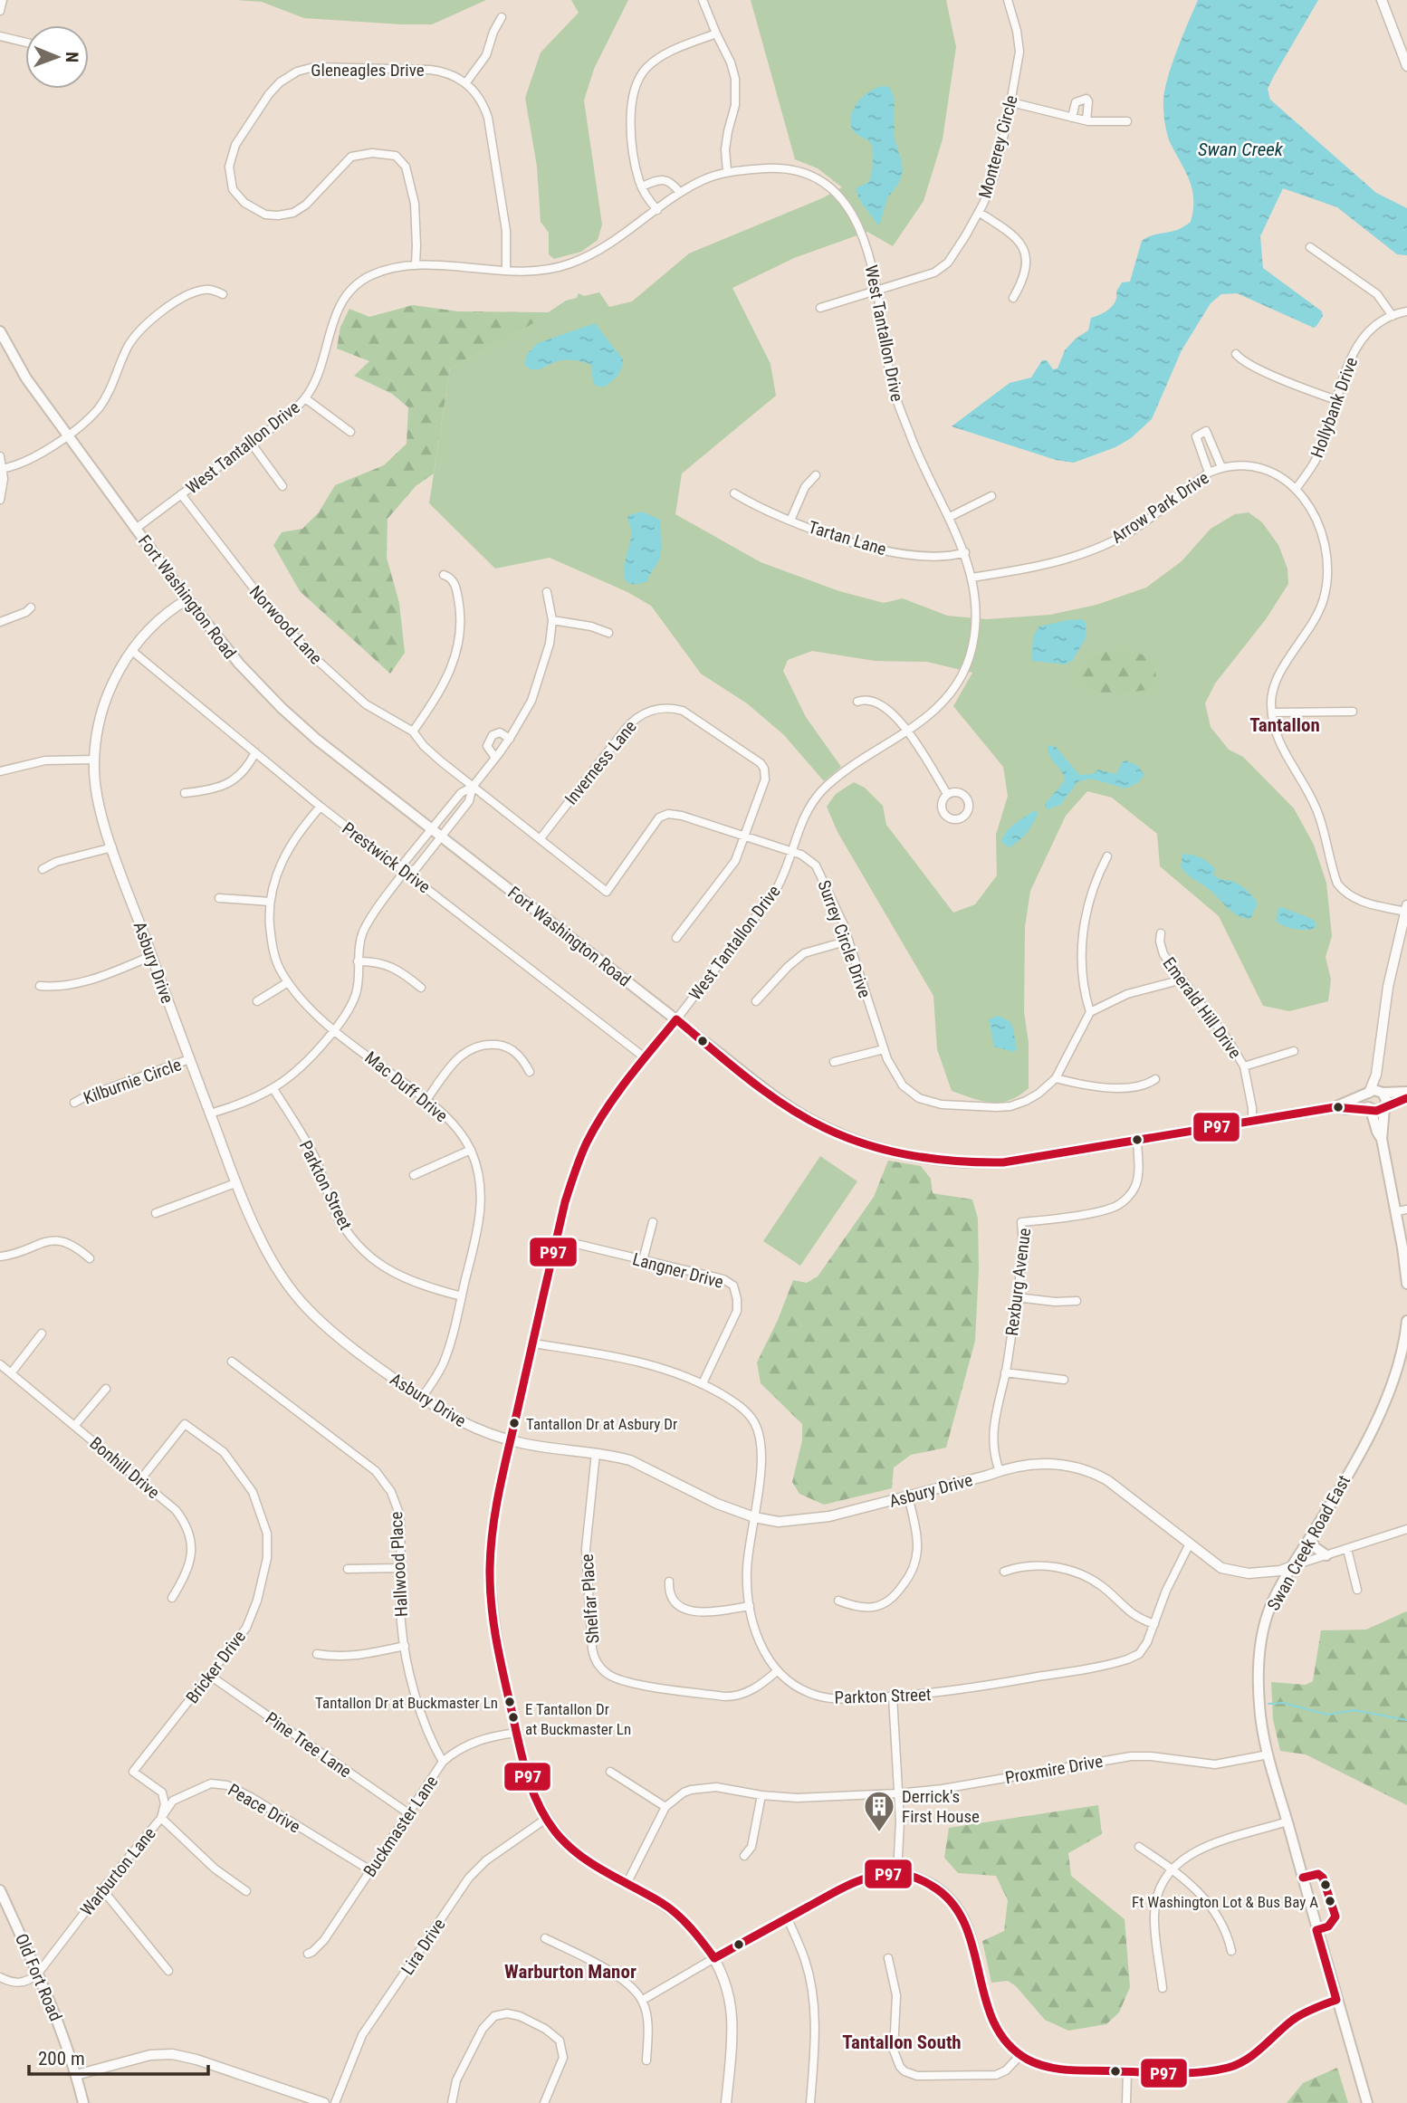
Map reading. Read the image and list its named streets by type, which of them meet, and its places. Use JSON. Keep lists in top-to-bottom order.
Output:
{
  "streets": {
    "main road": ["Fort Washington Road", "Swan Creek Road East", "Old Fort Road"],
    "street": [
      "Gleneagles Drive",
      "Monterey Circle",
      "West Tantallon Drive",
      "Hollybank Drive",
      "Arrow Park Drive",
      "Tartan Lane",
      "Norwood Lane",
      "Inverness Lane",
      "Prestwick Drive",
      "Surrey Circle Drive",
      "Asbury Drive",
      "Emerald Hill Drive",
      "Kilburnie Circle",
      "Mac Duff Drive",
      "Parkton Street",
      "Langner Drive",
      "Rexburg Avenue",
      "Bonhill Drive",
      "Hallwood Place",
      "Shelfar Place",
      "Bricker Drive",
      "Pine Tree Lane",
      "Proxmire Drive",
      "Peace Drive",
      "Buckmaster Lane",
      "Warburton Lane",
      "Lira Drive"
    ]
  },
  "crossings": [
    ["Gleneagles Drive", "West Tantallon Drive"],
    ["Monterey Circle", "West Tantallon Drive"],
    ["West Tantallon Drive", "Arrow Park Drive"],
    ["West Tantallon Drive", "Tartan Lane"],
    ["West Tantallon Drive", "Fort Washington Road"],
    ["West Tantallon Drive", "Norwood Lane"],
    ["West Tantallon Drive", "Surrey Circle Drive"],
    ["Hollybank Drive", "Arrow Park Drive"],
    ["Fort Washington Road", "Asbury Drive"],
    ["Fort Washington Road", "Emerald Hill Drive"],
    ["Fort Washington Road", "Rexburg Avenue"],
    ["Norwood Lane", "Surrey Circle Drive"],
    ["Inverness Lane", "Surrey Circle Drive"],
    ["Prestwick Drive", "Asbury Drive"],
    ["Prestwick Drive", "Mac Duff Drive"],
    ["Asbury Drive", "Kilburnie Circle"],
    ["Asbury Drive", "Mac Duff Drive"],
    ["Asbury Drive", "Parkton Street"],
    ["Asbury Drive", "Rexburg Avenue"],
    ["Asbury Drive", "Swan Creek Road East"],
    ["Asbury Drive", "Shelfar Place"],
    ["Mac Duff Drive", "Parkton Street"],
    ["Parkton Street", "Langner Drive"],
    ["Parkton Street", "Shelfar Place"],
    ["Bonhill Drive", "Bricker Drive"],
    ["Swan Creek Road East", "Proxmire Drive"],
    ["Hallwood Place", "Buckmaster Lane"],
    ["Bricker Drive", "Pine Tree Lane"],
    ["Bricker Drive", "Warburton Lane"],
    ["Pine Tree Lane", "Buckmaster Lane"],
    ["Peace Drive", "Buckmaster Lane"],
    ["Peace Drive", "Warburton Lane"],
    ["Warburton Lane", "Old Fort Road"]
  ],
  "districts": ["Tantallon", "Warburton Manor", "Tantallon South"],
  "water": ["Swan Creek"],
  "places": {
    "other": [
      "Tantallon Dr at Asbury Dr",
      "Tantallon Dr at Buckmaster Ln",
      "E Tantallon Dr at Buckmaster Ln",
      "Ft Washington Lot & Bus Bay A"
    ],
    "building": ["Derrick's First House"]
  },
  "lines": ["transit line P97"],
  "scale_bar": "200 m",
  "north": "right"
}
